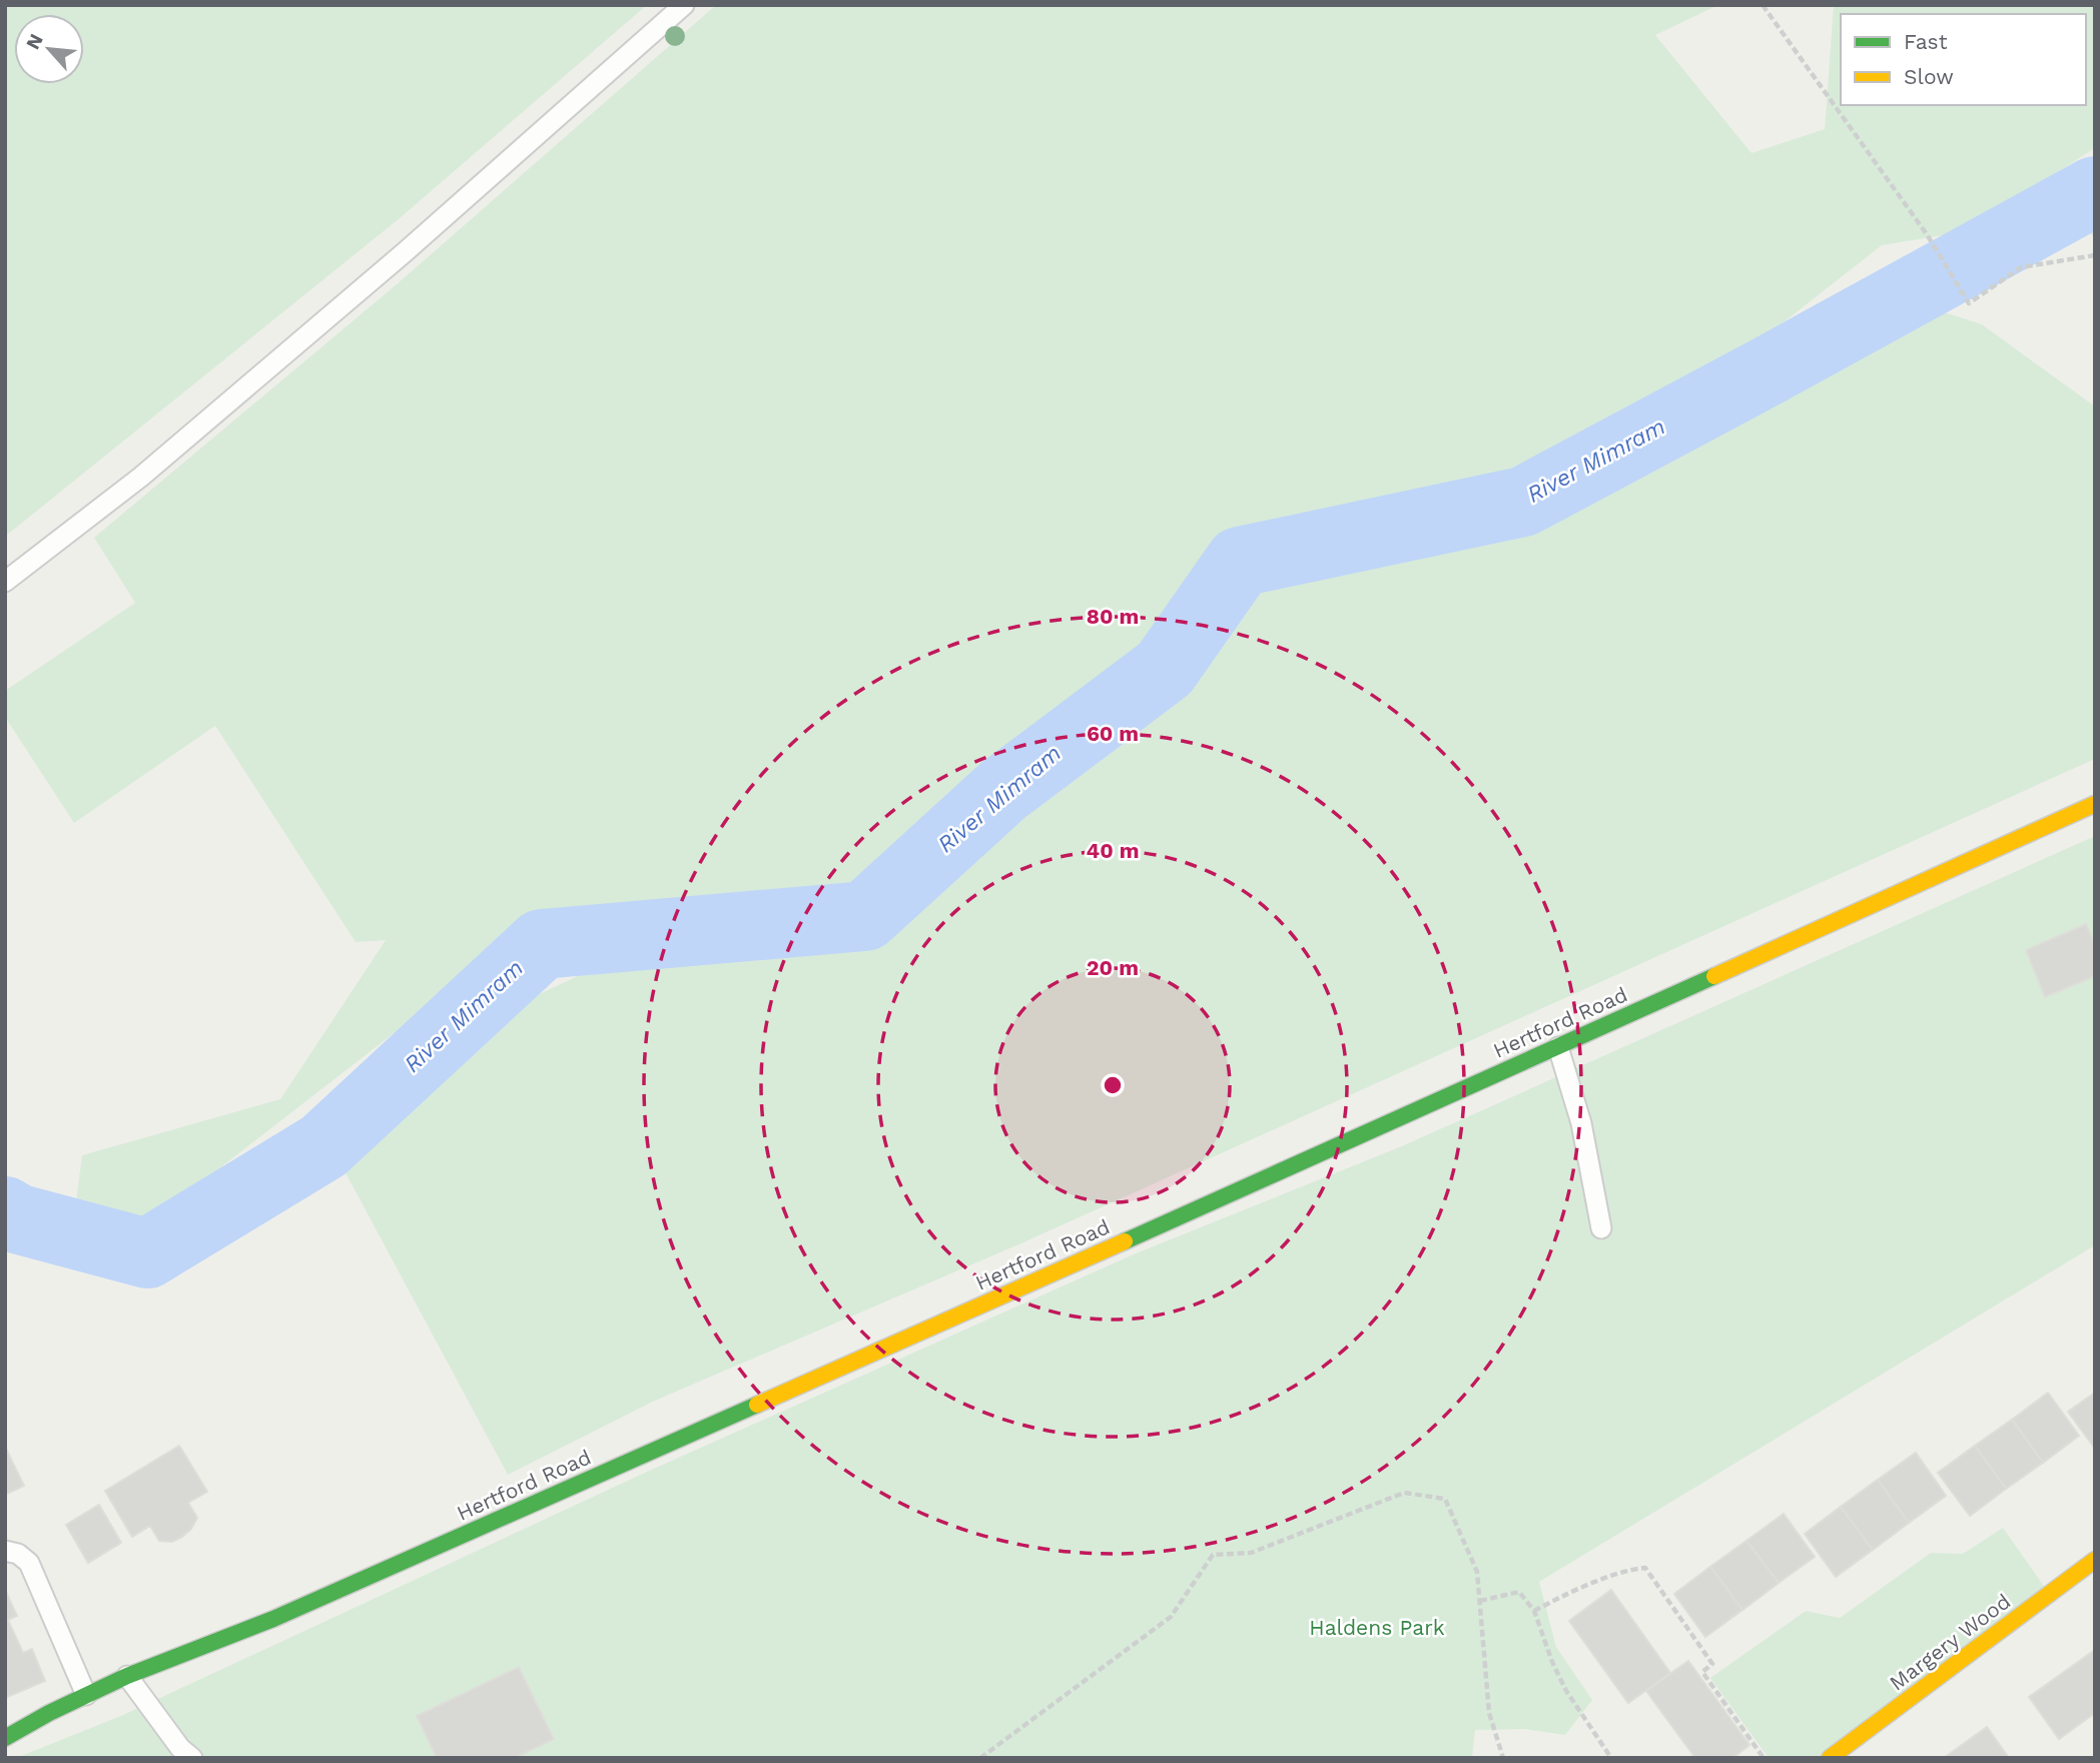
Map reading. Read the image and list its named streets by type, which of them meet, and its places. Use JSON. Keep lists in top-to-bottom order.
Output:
{
  "streets": {
    "street": ["Hertford Road", "Margery Wood"]
  },
  "water": ["River Mimram"],
  "parks": ["Haldens Park"],
  "legend": ["Fast", "Slow"],
  "north": "top left",
  "rings": [
    "80 m",
    "60 m",
    "40 m",
    "20 m"
  ]
}
